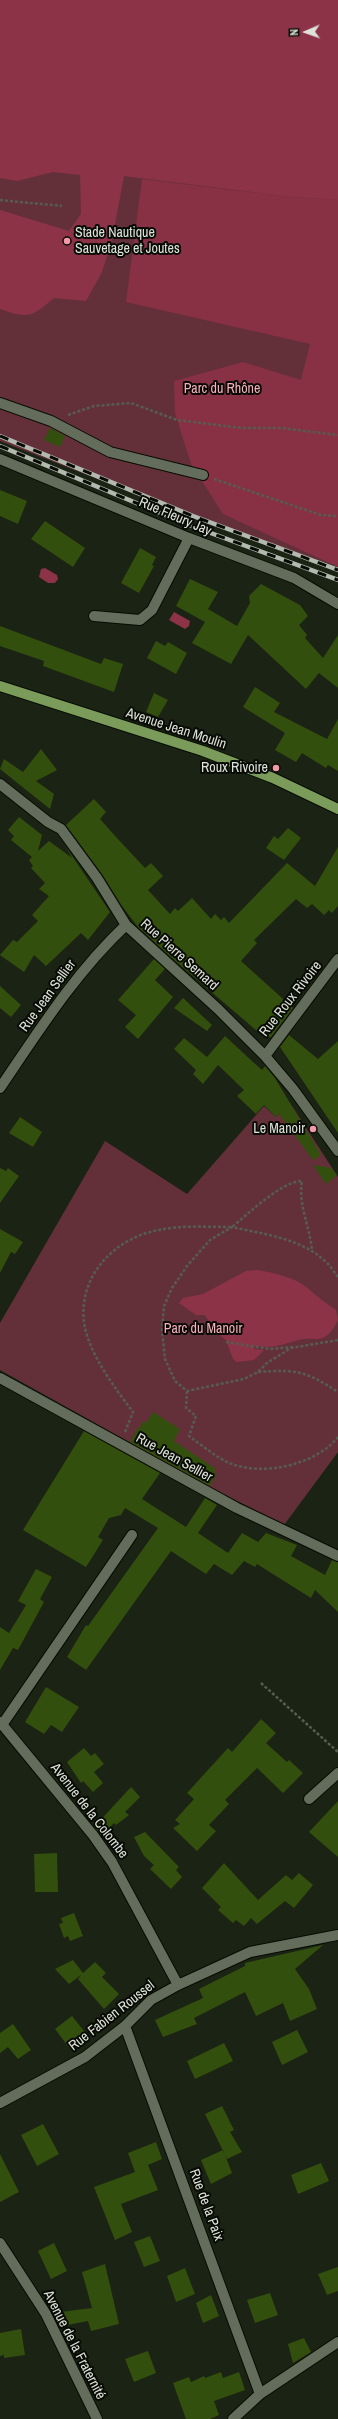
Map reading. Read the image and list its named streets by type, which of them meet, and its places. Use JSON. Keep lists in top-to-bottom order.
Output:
{
  "streets": {
    "main road": ["Avenue Jean Moulin"],
    "street": [
      "Rue Fleury Jay",
      "Rue Pierre Semard",
      "Rue Jean Sellier",
      "Rue Roux Rivoire",
      "Avenue de la Colombe",
      "Rue Fabien Roussel",
      "Rue de la Paix",
      "Avenue de la Fraternité"
    ]
  },
  "crossings": [
    ["Rue Pierre Semard", "Rue Jean Sellier"],
    ["Rue Pierre Semard", "Rue Roux Rivoire"],
    ["Avenue de la Colombe", "Rue Fabien Roussel"],
    ["Rue Fabien Roussel", "Rue de la Paix"]
  ],
  "parks": ["Parc du Rhône", "Parc du Manoir"],
  "places": ["Stade Nautique Sauvetage et Joutes", "Roux Rivoire", "Le Manoir"],
  "north": "left"
}
